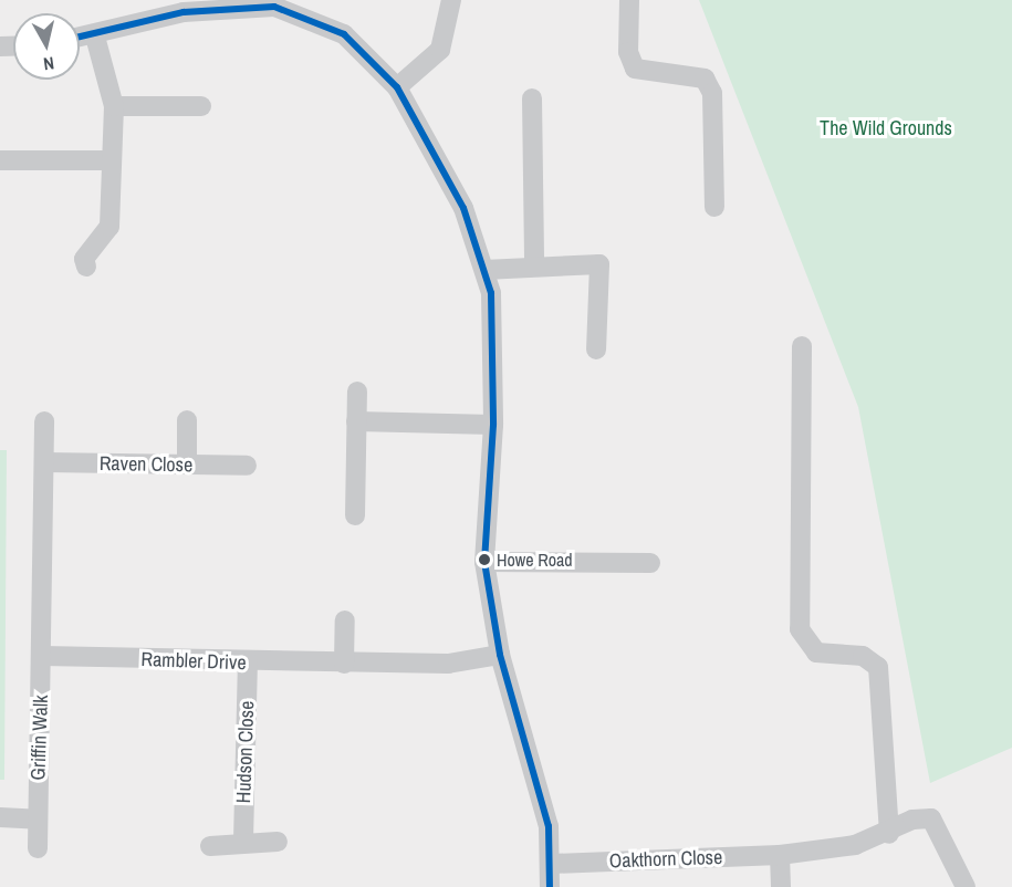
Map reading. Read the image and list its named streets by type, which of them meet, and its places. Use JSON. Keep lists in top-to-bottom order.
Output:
{
  "streets": {
    "street": [
      "Raven Close",
      "Rambler Drive",
      "Griffin Walk",
      "Hudson Close",
      "Oakthorn Close"
    ]
  },
  "crossings": [
    ["Rambler Drive", "Griffin Walk"],
    ["Rambler Drive", "Hudson Close"]
  ],
  "parks": ["The Wild Grounds"],
  "places": ["Howe Road"],
  "north": "bottom"
}
